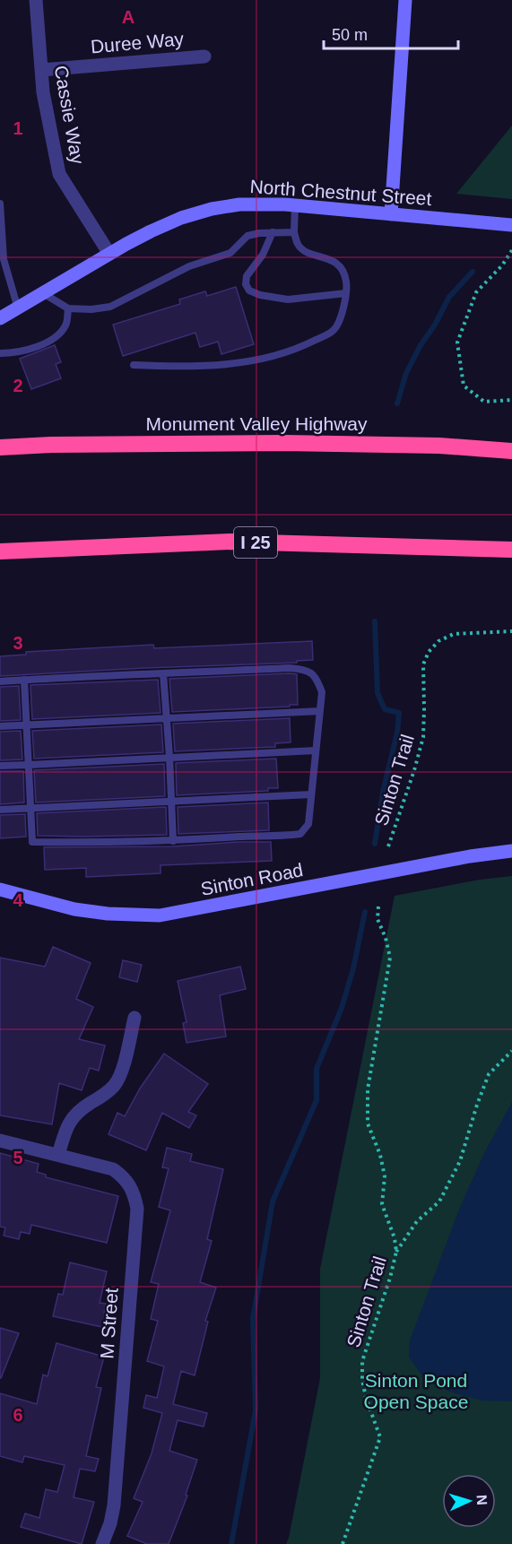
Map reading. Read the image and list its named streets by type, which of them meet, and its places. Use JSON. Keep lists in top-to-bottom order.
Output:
{
  "streets": {
    "highway": ["Monument Valley Highway", "I 25"],
    "street": [
      "Duree Way",
      "Cassie Way",
      "North Chestnut Street",
      "Sinton Road",
      "M Street"
    ],
    "path": ["Sinton Trail"]
  },
  "crossings": [
    ["Duree Way", "Cassie Way"],
    ["Cassie Way", "North Chestnut Street"]
  ],
  "parks": ["Sinton Pond Open Space"],
  "scale_bar": "50 m",
  "north": "right",
  "grid": {
    "columns": ["A"],
    "rows": [
      "1",
      "2",
      "3",
      "4",
      "5",
      "6"
    ]
  }
}
